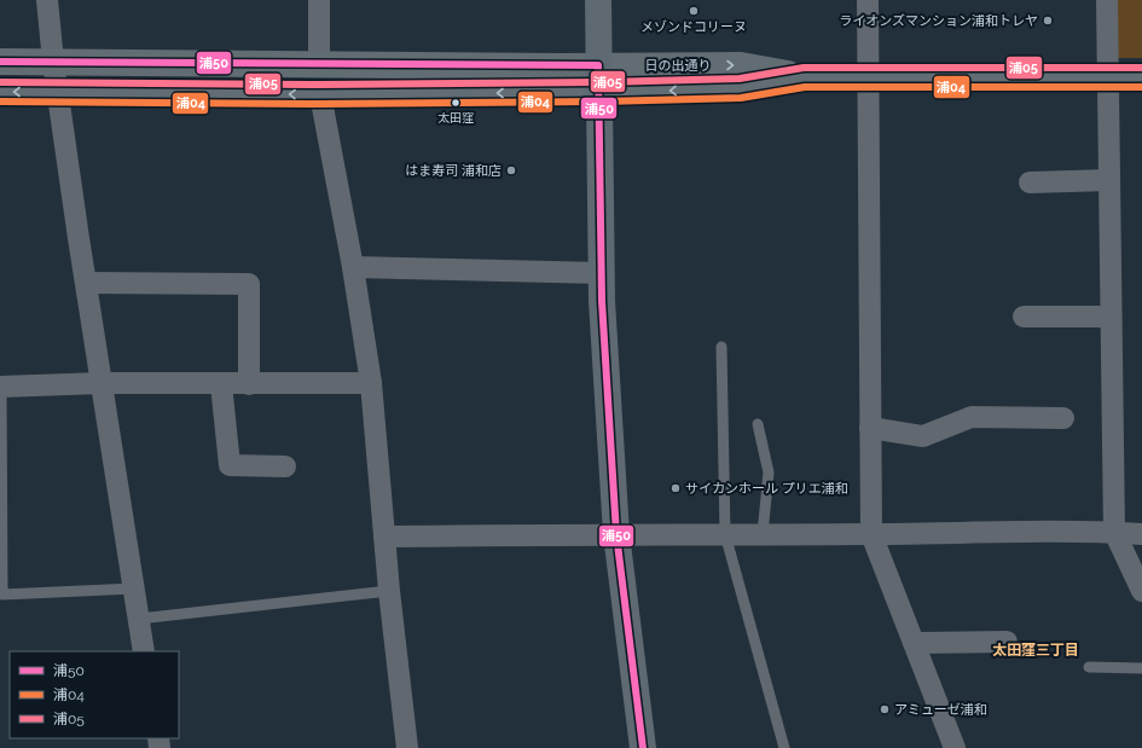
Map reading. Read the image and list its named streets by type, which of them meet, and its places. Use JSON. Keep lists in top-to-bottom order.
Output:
{
  "streets": {
    "street": ["日の出通り"]
  },
  "districts": ["太田窪三丁目"],
  "places": [
    "メゾンドコリーヌ",
    "ライオンズマンション浦和トレヤ",
    "太田窪",
    "はま寿司 浦和店",
    "サイカンホール プリエ浦和",
    "アミューゼ浦和"
  ],
  "lines": ["transit line 浦50", "transit line 浦05", "transit line 浦04"],
  "legend": ["浦50", "浦04", "浦05"]
}
